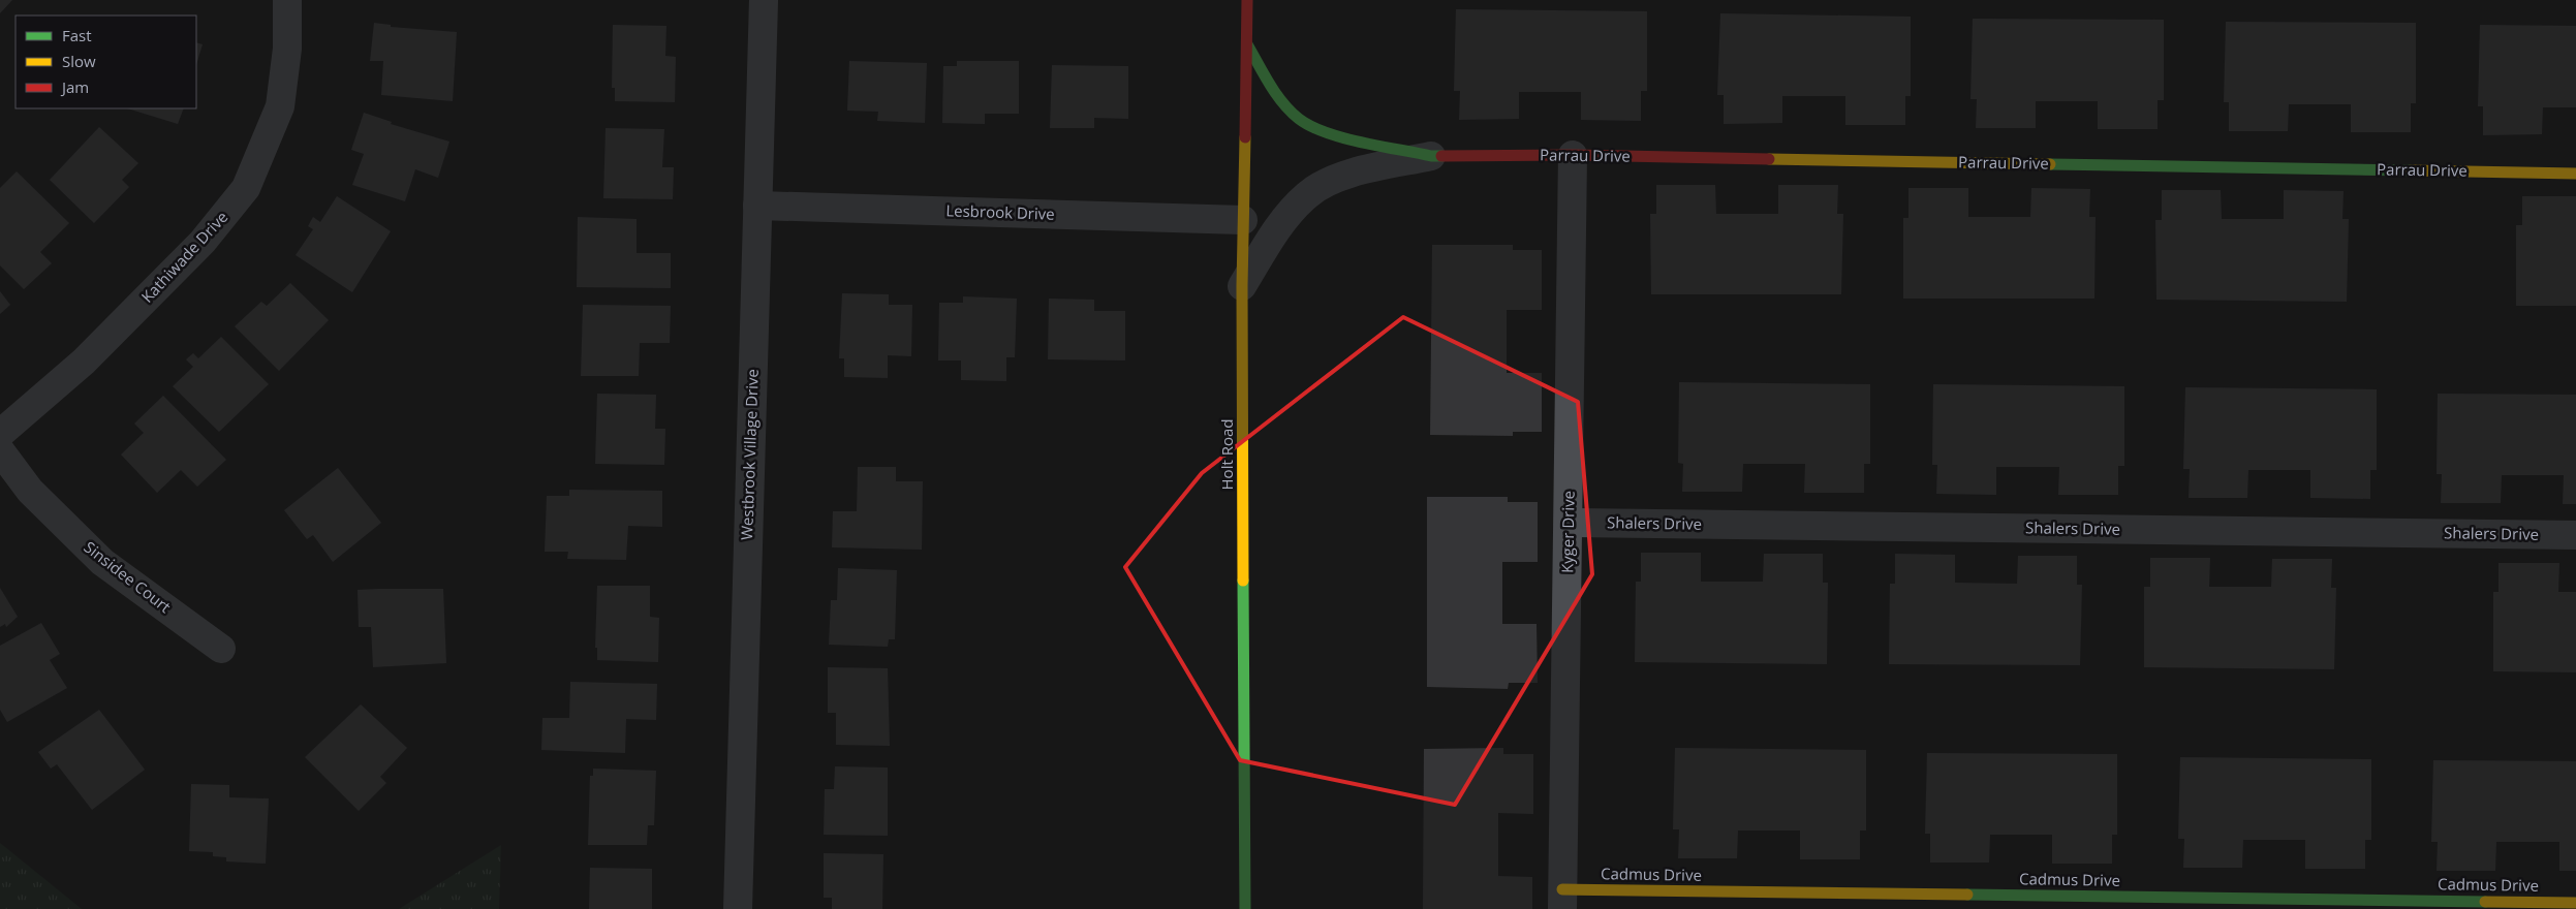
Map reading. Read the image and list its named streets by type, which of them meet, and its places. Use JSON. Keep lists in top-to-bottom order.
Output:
{
  "streets": {
    "street": [
      "Parrau Drive",
      "Lesbrook Drive",
      "Kathiwade Drive",
      "Westbrook Village Drive",
      "Holt Road",
      "Shalers Drive",
      "Kyger Drive",
      "Sinsidee Court",
      "Cadmus Drive"
    ]
  },
  "crossings": [
    ["Parrau Drive", "Holt Road"],
    ["Parrau Drive", "Kyger Drive"],
    ["Lesbrook Drive", "Westbrook Village Drive"],
    ["Lesbrook Drive", "Holt Road"],
    ["Shalers Drive", "Kyger Drive"],
    ["Kyger Drive", "Cadmus Drive"]
  ],
  "legend": ["Fast", "Slow", "Jam"]
}
